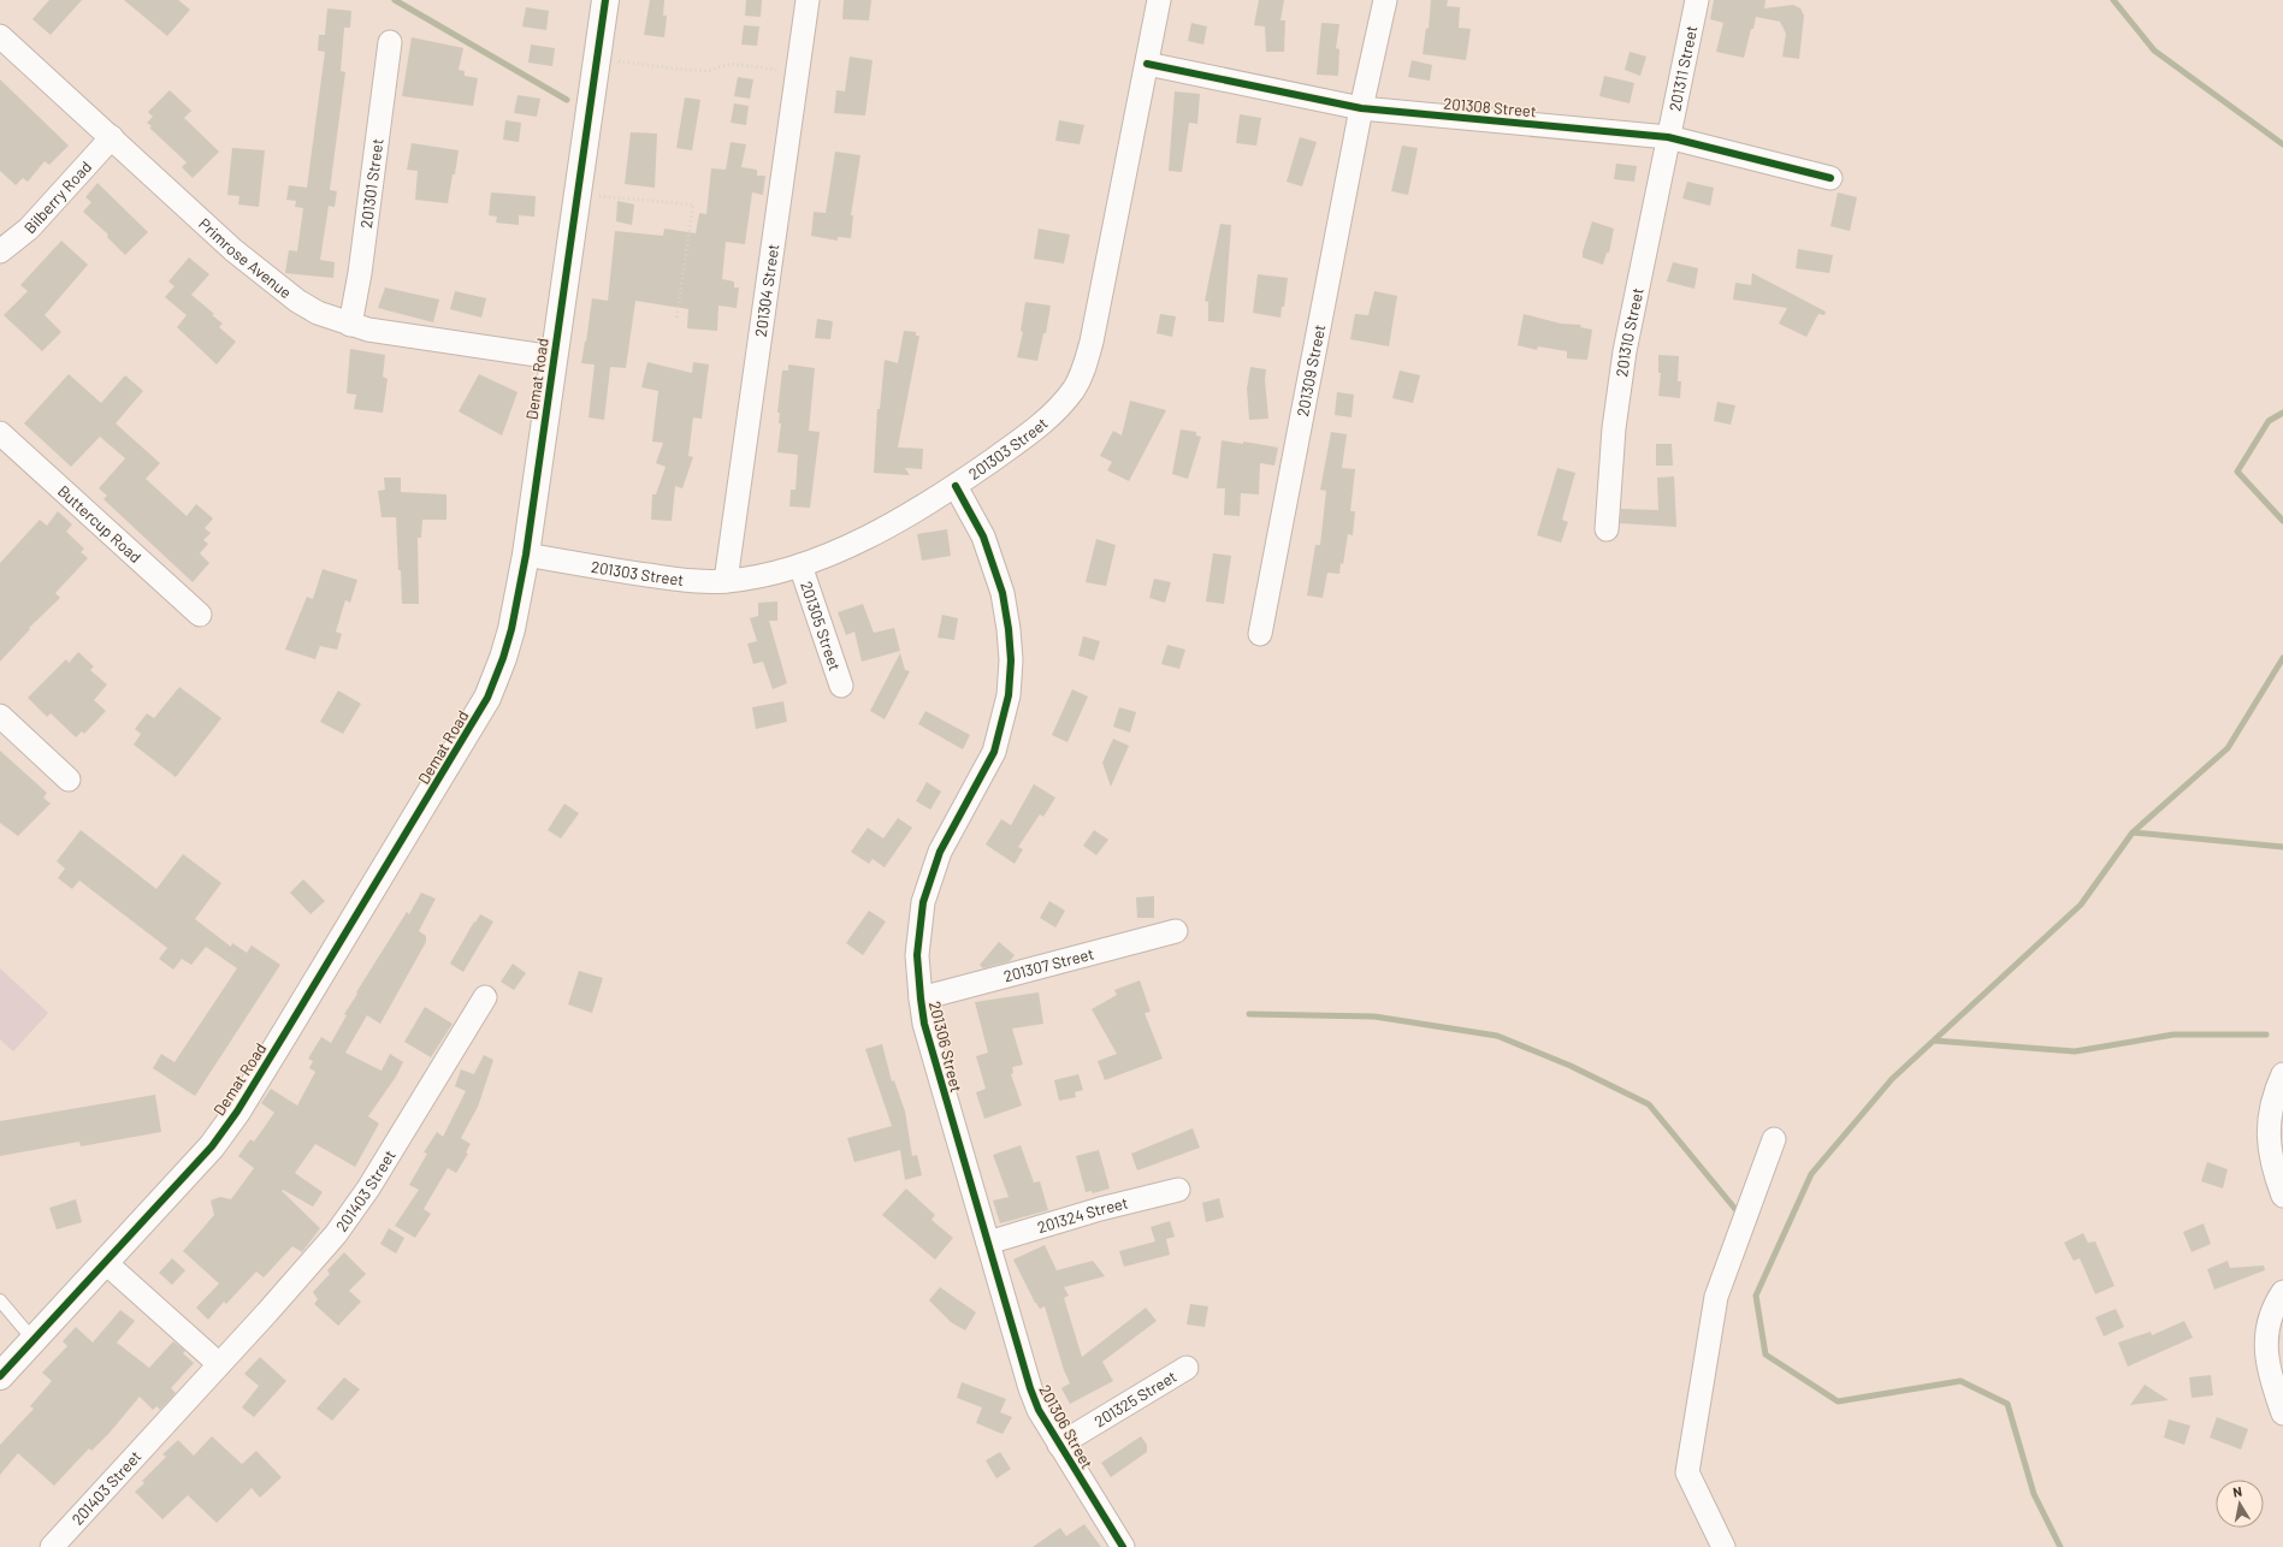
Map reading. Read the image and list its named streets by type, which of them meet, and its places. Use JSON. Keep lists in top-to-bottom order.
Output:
{
  "streets": {
    "street": [
      "201311 Street",
      "201308 Street",
      "201301 Street",
      "Bilberry Road",
      "Primrose Avenue",
      "201304 Street",
      "201310 Street",
      "201309 Street",
      "Demat Road",
      "201303 Street",
      "Buttercup Road",
      "201305 Street",
      "201307 Street",
      "201306 Street",
      "201403 Street",
      "201324 Street",
      "201325 Street"
    ]
  },
  "crossings": [
    ["201311 Street", "201308 Street"],
    ["201311 Street", "201310 Street"],
    ["201308 Street", "201310 Street"],
    ["201308 Street", "201309 Street"],
    ["201308 Street", "201303 Street"],
    ["201301 Street", "Primrose Avenue"],
    ["Bilberry Road", "Primrose Avenue"],
    ["Primrose Avenue", "Demat Road"],
    ["201304 Street", "201303 Street"],
    ["Demat Road", "201303 Street"],
    ["201303 Street", "201305 Street"],
    ["201303 Street", "201306 Street"],
    ["201307 Street", "201306 Street"],
    ["201306 Street", "201324 Street"],
    ["201306 Street", "201325 Street"]
  ],
  "north": "top"
}
